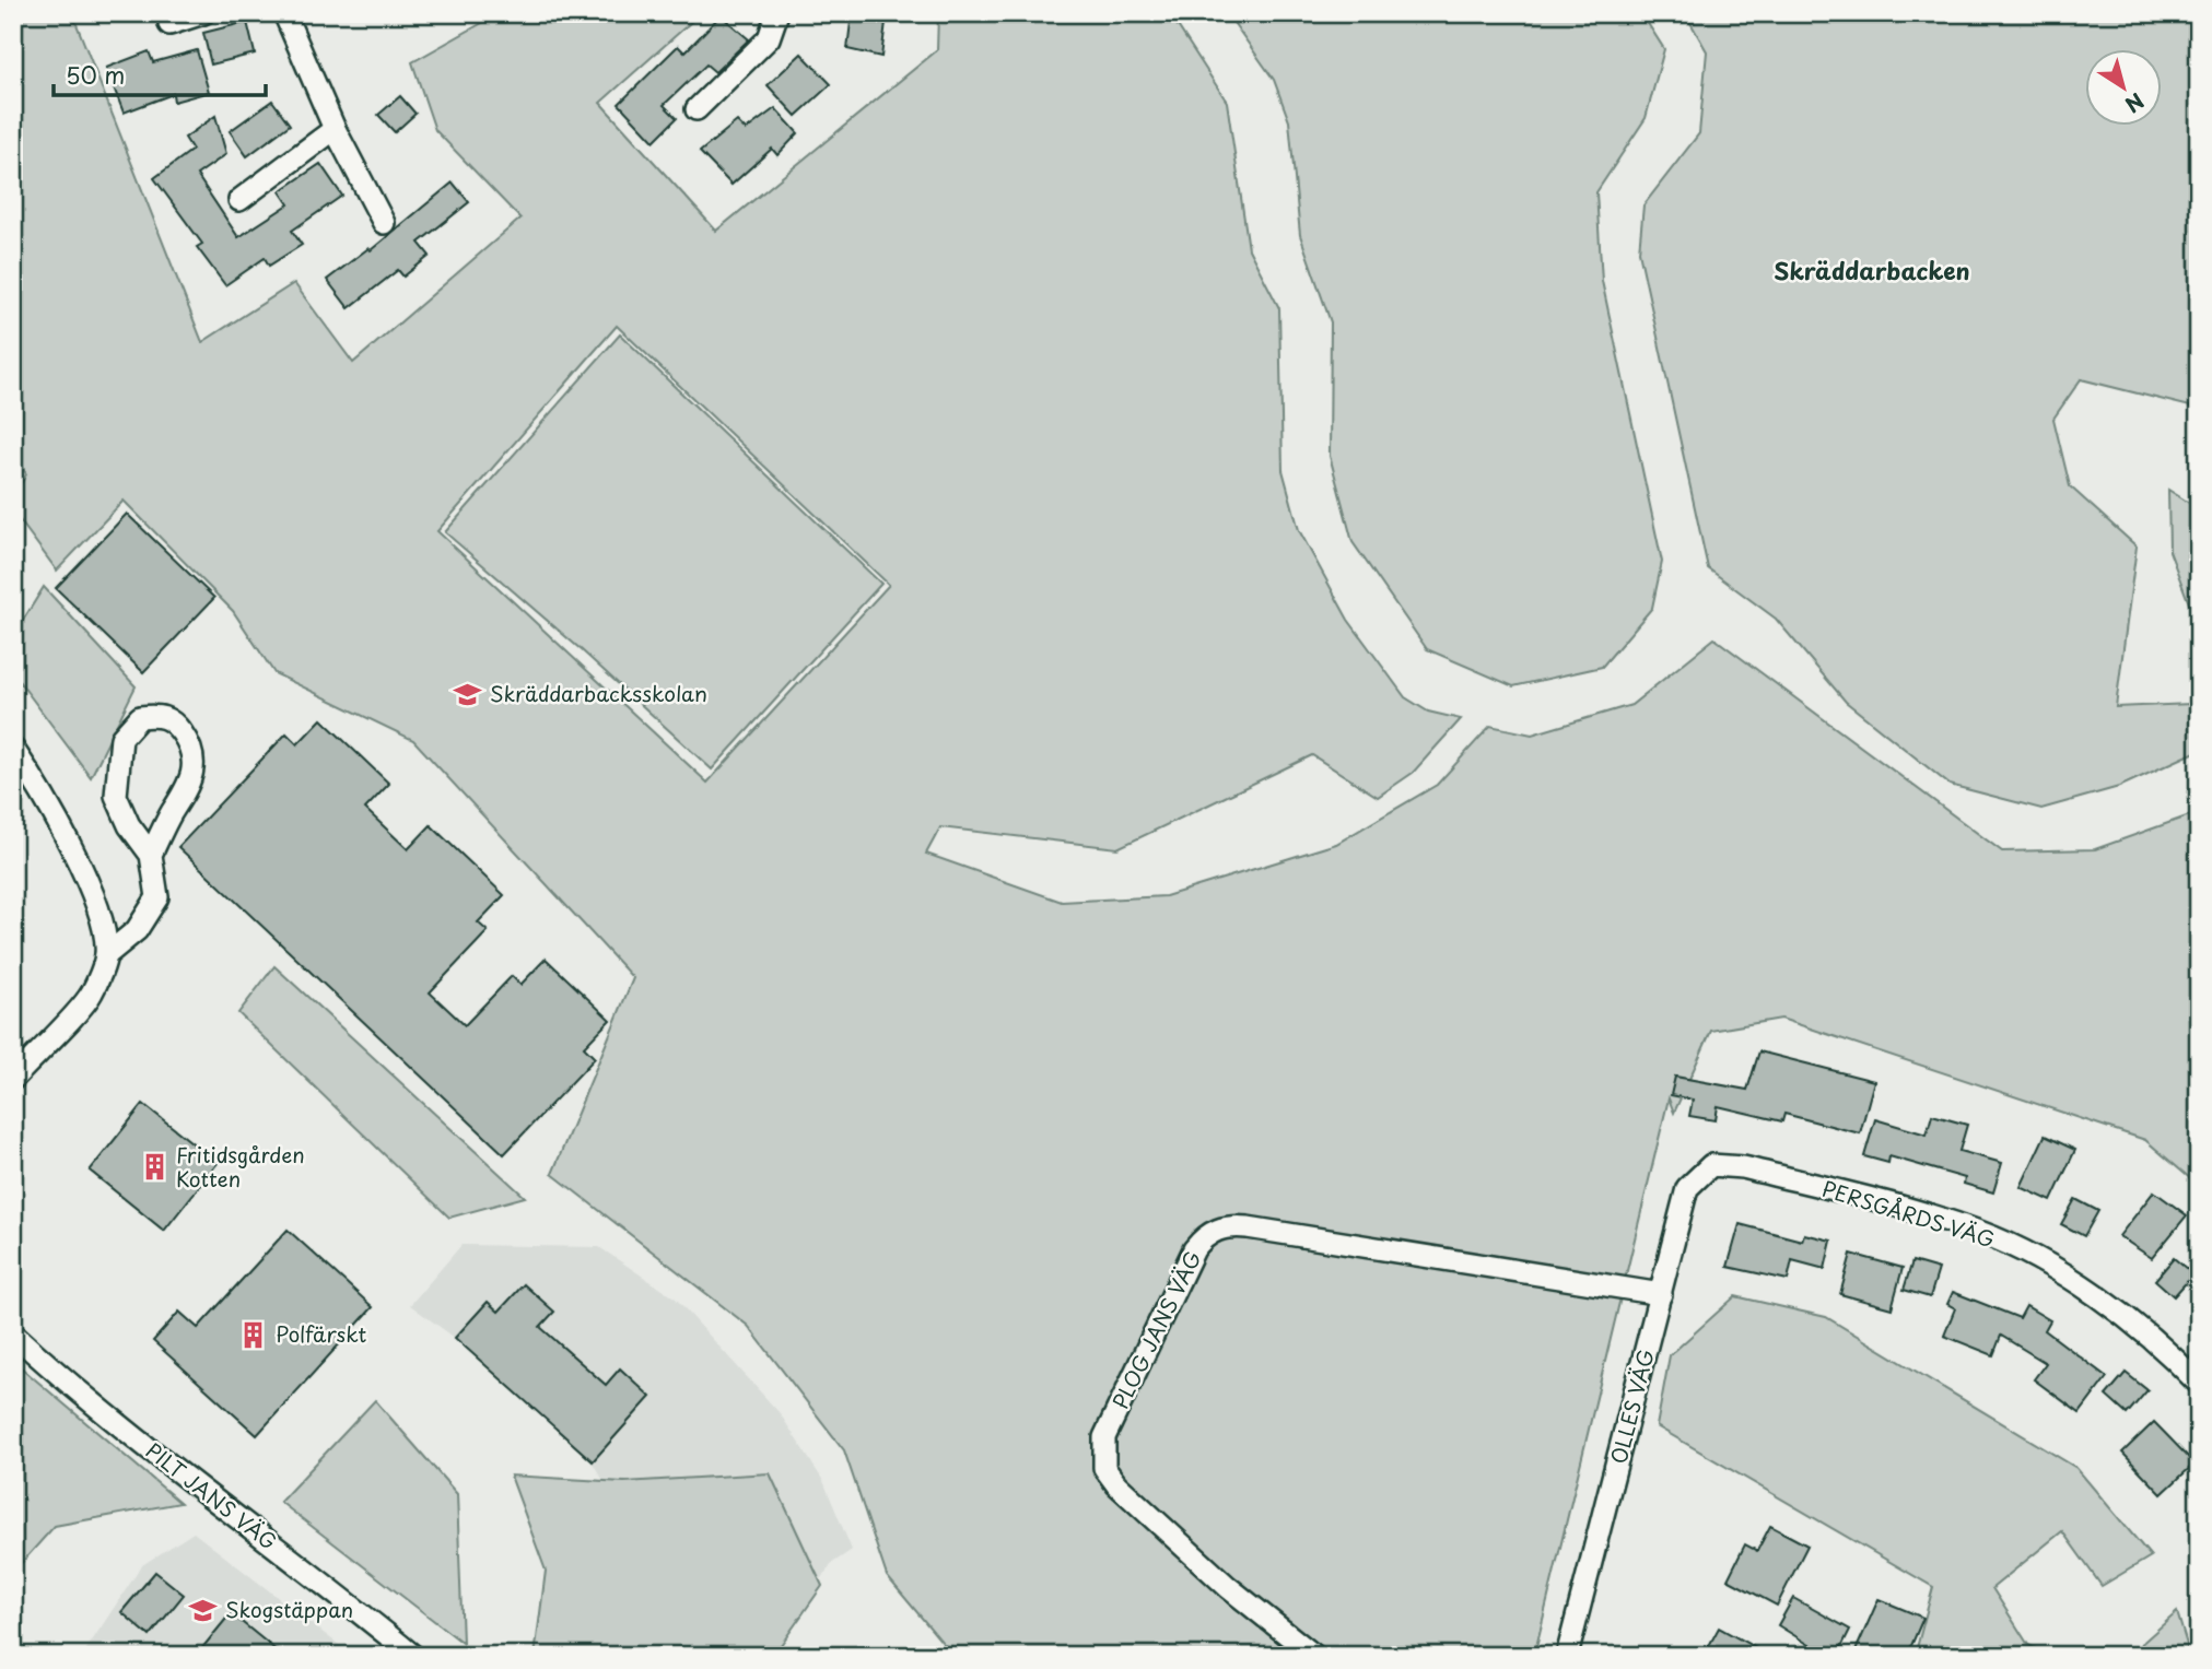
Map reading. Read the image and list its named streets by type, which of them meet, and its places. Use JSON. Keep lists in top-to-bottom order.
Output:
{
  "streets": {
    "street": [
      "PERSGÅRDS VÄG",
      "PLOG JANS VÄG",
      "OLLES VÄG",
      "PILT JANS VÄG"
    ]
  },
  "crossings": [
    ["PERSGÅRDS VÄG", "OLLES VÄG"],
    ["PLOG JANS VÄG", "OLLES VÄG"]
  ],
  "districts": ["Skräddarbacken"],
  "places": {
    "school or university": ["Skräddarbacksskolan", "Skogstäppan"],
    "building": ["Fritidsgården Kotten", "Polfärskt"]
  },
  "scale_bar": "50 m",
  "north": "bottom right"
}
